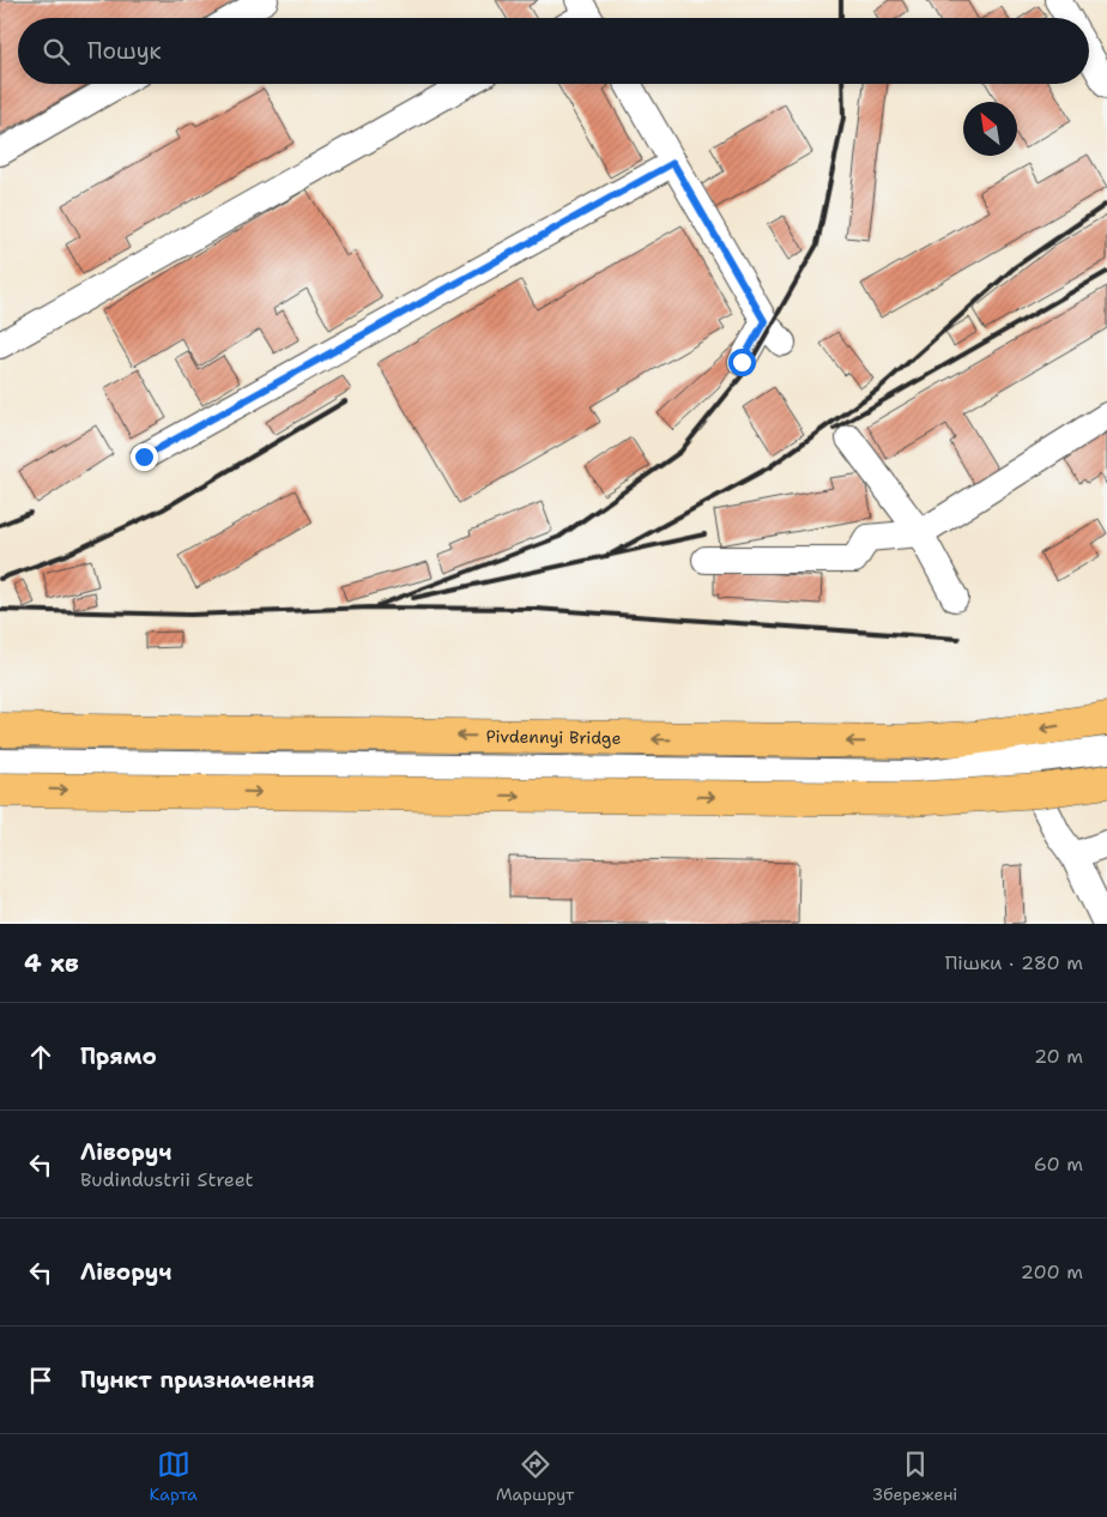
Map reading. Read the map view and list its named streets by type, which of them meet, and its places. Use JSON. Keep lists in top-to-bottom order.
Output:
{
  "streets": {
    "highway": ["Pivdennyi Bridge"]
  },
  "north": "top left",
  "page": {
    "search": "Пошук",
    "heading": ["4 хв", "Пішки · 280 m"],
    "list": [
      ["Прямо", "20 m"],
      ["Ліворуч", "Budindustrii Street", "60 m"],
      ["Ліворуч", "200 m"],
      "Пункт призначення"
    ],
    "nav": ["Карта", "Маршрут", "Збережені"]
  }
}
